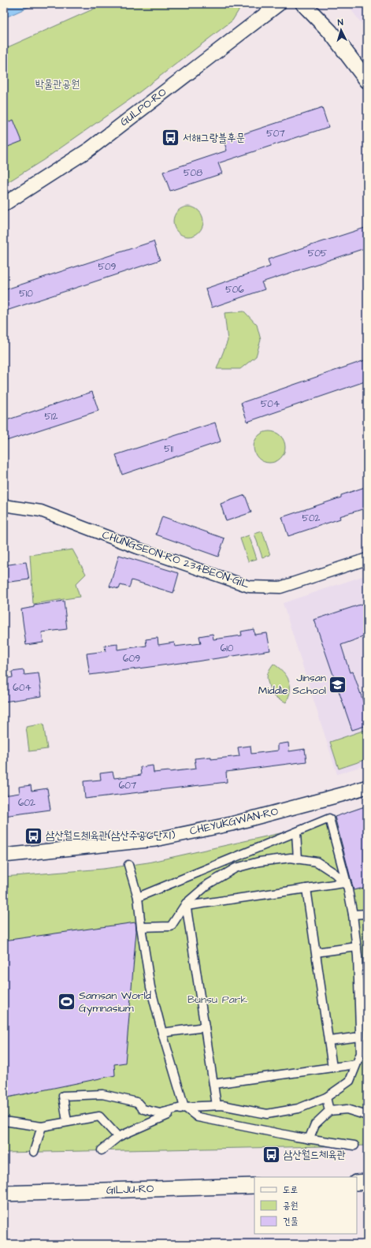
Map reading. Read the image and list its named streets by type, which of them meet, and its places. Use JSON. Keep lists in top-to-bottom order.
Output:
{
  "streets": {
    "main road": ["GILJU-RO"],
    "street": ["GULPO-RO", "CHUNGSEON-RO 234BEON-GIL", "CHEYUKGWAN-RO"]
  },
  "parks": ["박물관공원", "Bunsu Park"],
  "places": {
    "bus stop": ["서해그랑블후문", "삼산월드체육관(삼산주공6단지)", "삼산월드체육관"],
    "school or university": ["Jinsan Middle School"],
    "sports": ["Samsan World Gymnasium"]
  },
  "house_numbers": [
    "507",
    "508",
    "505",
    "509",
    "506",
    "510",
    "504",
    "512",
    "511",
    "502",
    "610",
    "609",
    "604",
    "607",
    "602"
  ],
  "legend": ["도로", "공원", "건물"],
  "north": "top"
}
